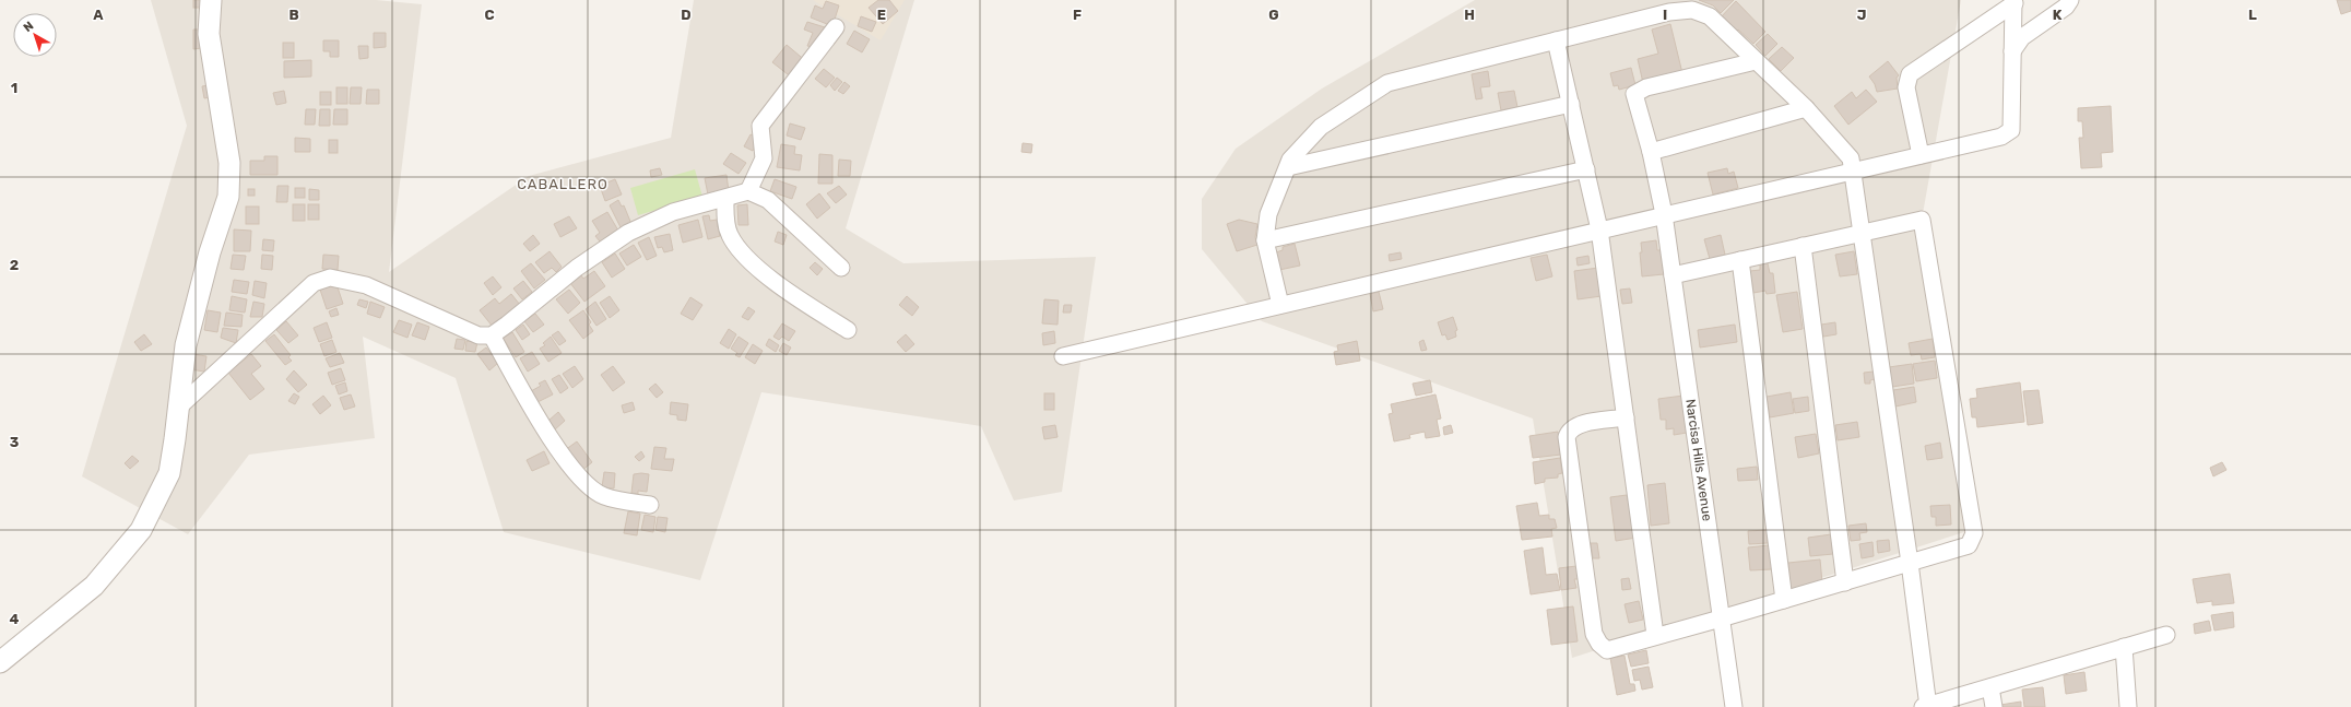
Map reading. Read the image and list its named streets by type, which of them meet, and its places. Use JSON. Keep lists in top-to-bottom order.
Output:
{
  "streets": {
    "street": ["Narcisa Hills Avenue"]
  },
  "districts": ["CABALLERO"],
  "north": "top left",
  "grid": {
    "columns": [
      "A",
      "B",
      "C",
      "D",
      "E",
      "F",
      "G",
      "H",
      "I",
      "J",
      "K",
      "L"
    ],
    "rows": [
      "1",
      "2",
      "3",
      "4"
    ]
  }
}
